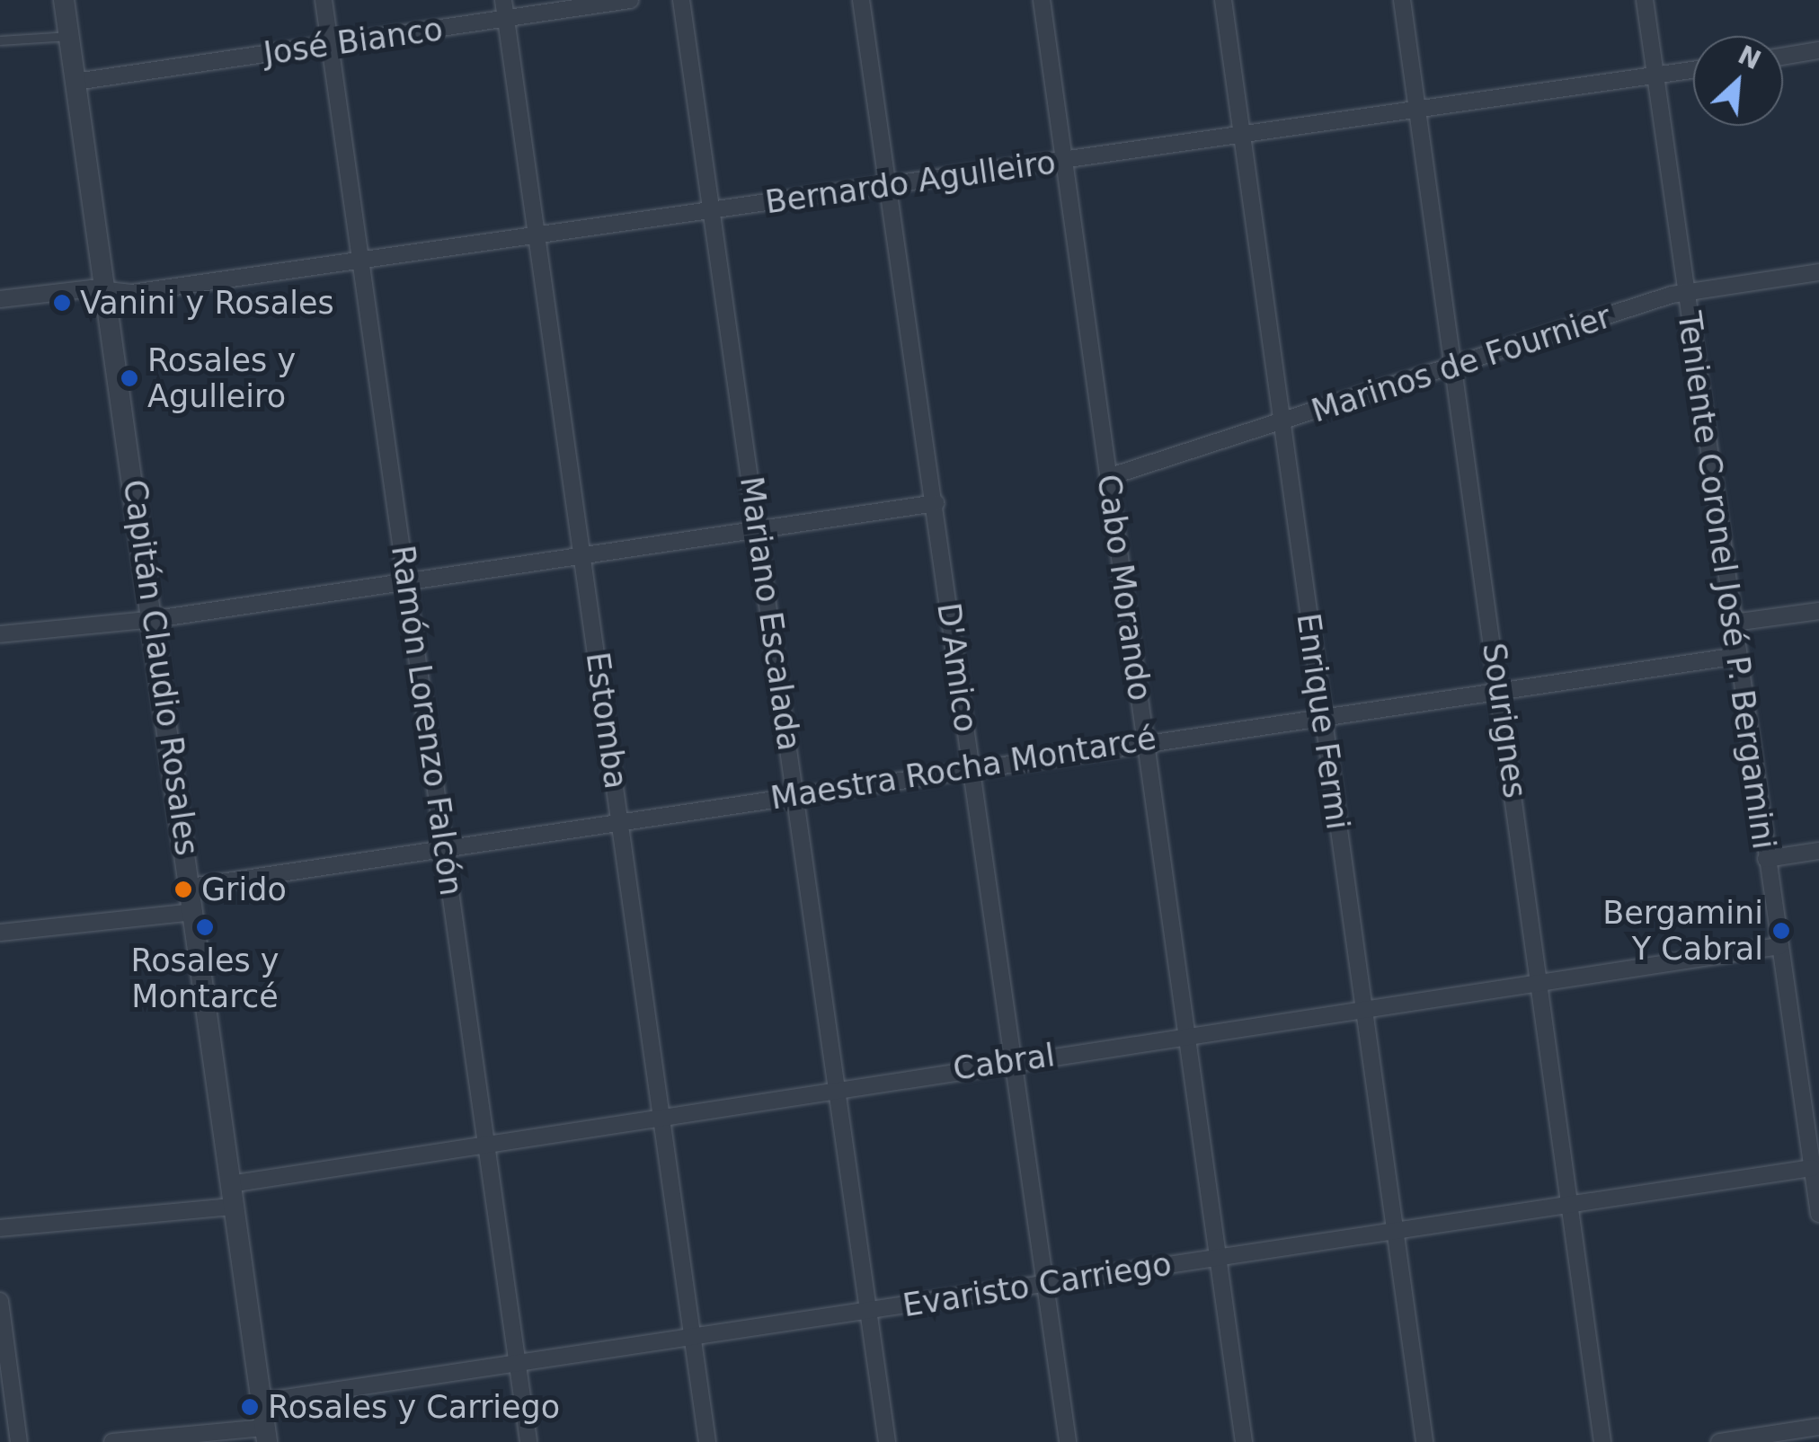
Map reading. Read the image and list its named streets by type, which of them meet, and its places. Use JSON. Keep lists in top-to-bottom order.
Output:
{
  "streets": {
    "street": [
      "José Bianco",
      "Bernardo Agulleiro",
      "Marinos de Fournier",
      "Teniente Coronel José P. Bergamini",
      "Cabo Morando",
      "Mariano Escalada",
      "Capitán Claudio Rosales",
      "D'Amico",
      "Ramón Lorenzo Falcón",
      "Estomba",
      "Sourignes",
      "Enrique Fermi",
      "Maestra Rocha Montarcé",
      "Cabral",
      "Evaristo Carriego"
    ]
  },
  "crossings": [
    ["José Bianco", "Capitán Claudio Rosales"],
    ["José Bianco", "Ramón Lorenzo Falcón"],
    ["José Bianco", "Estomba"],
    ["Bernardo Agulleiro", "Teniente Coronel José P. Bergamini"],
    ["Bernardo Agulleiro", "Cabo Morando"],
    ["Bernardo Agulleiro", "Mariano Escalada"],
    ["Bernardo Agulleiro", "Capitán Claudio Rosales"],
    ["Bernardo Agulleiro", "D'Amico"],
    ["Bernardo Agulleiro", "Ramón Lorenzo Falcón"],
    ["Bernardo Agulleiro", "Estomba"],
    ["Bernardo Agulleiro", "Sourignes"],
    ["Bernardo Agulleiro", "Enrique Fermi"],
    ["Marinos de Fournier", "Teniente Coronel José P. Bergamini"],
    ["Marinos de Fournier", "Cabo Morando"],
    ["Marinos de Fournier", "Sourignes"],
    ["Marinos de Fournier", "Enrique Fermi"],
    ["Teniente Coronel José P. Bergamini", "Maestra Rocha Montarcé"],
    ["Teniente Coronel José P. Bergamini", "Cabral"],
    ["Teniente Coronel José P. Bergamini", "Evaristo Carriego"],
    ["Cabo Morando", "Maestra Rocha Montarcé"],
    ["Cabo Morando", "Cabral"],
    ["Cabo Morando", "Evaristo Carriego"],
    ["Mariano Escalada", "Maestra Rocha Montarcé"],
    ["Mariano Escalada", "Cabral"],
    ["Mariano Escalada", "Evaristo Carriego"],
    ["Capitán Claudio Rosales", "Maestra Rocha Montarcé"],
    ["Capitán Claudio Rosales", "Cabral"],
    ["Capitán Claudio Rosales", "Evaristo Carriego"],
    ["D'Amico", "Maestra Rocha Montarcé"],
    ["D'Amico", "Cabral"],
    ["D'Amico", "Evaristo Carriego"],
    ["Ramón Lorenzo Falcón", "Maestra Rocha Montarcé"],
    ["Ramón Lorenzo Falcón", "Cabral"],
    ["Ramón Lorenzo Falcón", "Evaristo Carriego"],
    ["Estomba", "Maestra Rocha Montarcé"],
    ["Estomba", "Cabral"],
    ["Estomba", "Evaristo Carriego"],
    ["Sourignes", "Maestra Rocha Montarcé"],
    ["Sourignes", "Cabral"],
    ["Sourignes", "Evaristo Carriego"],
    ["Enrique Fermi", "Maestra Rocha Montarcé"],
    ["Enrique Fermi", "Cabral"],
    ["Enrique Fermi", "Evaristo Carriego"]
  ],
  "places": [
    "Vanini y Rosales",
    "Rosales y Agulleiro",
    "Grido",
    "Rosales y Montarcé",
    "Bergamini Y Cabral",
    "Rosales y Carriego"
  ],
  "north": "top right"
}
